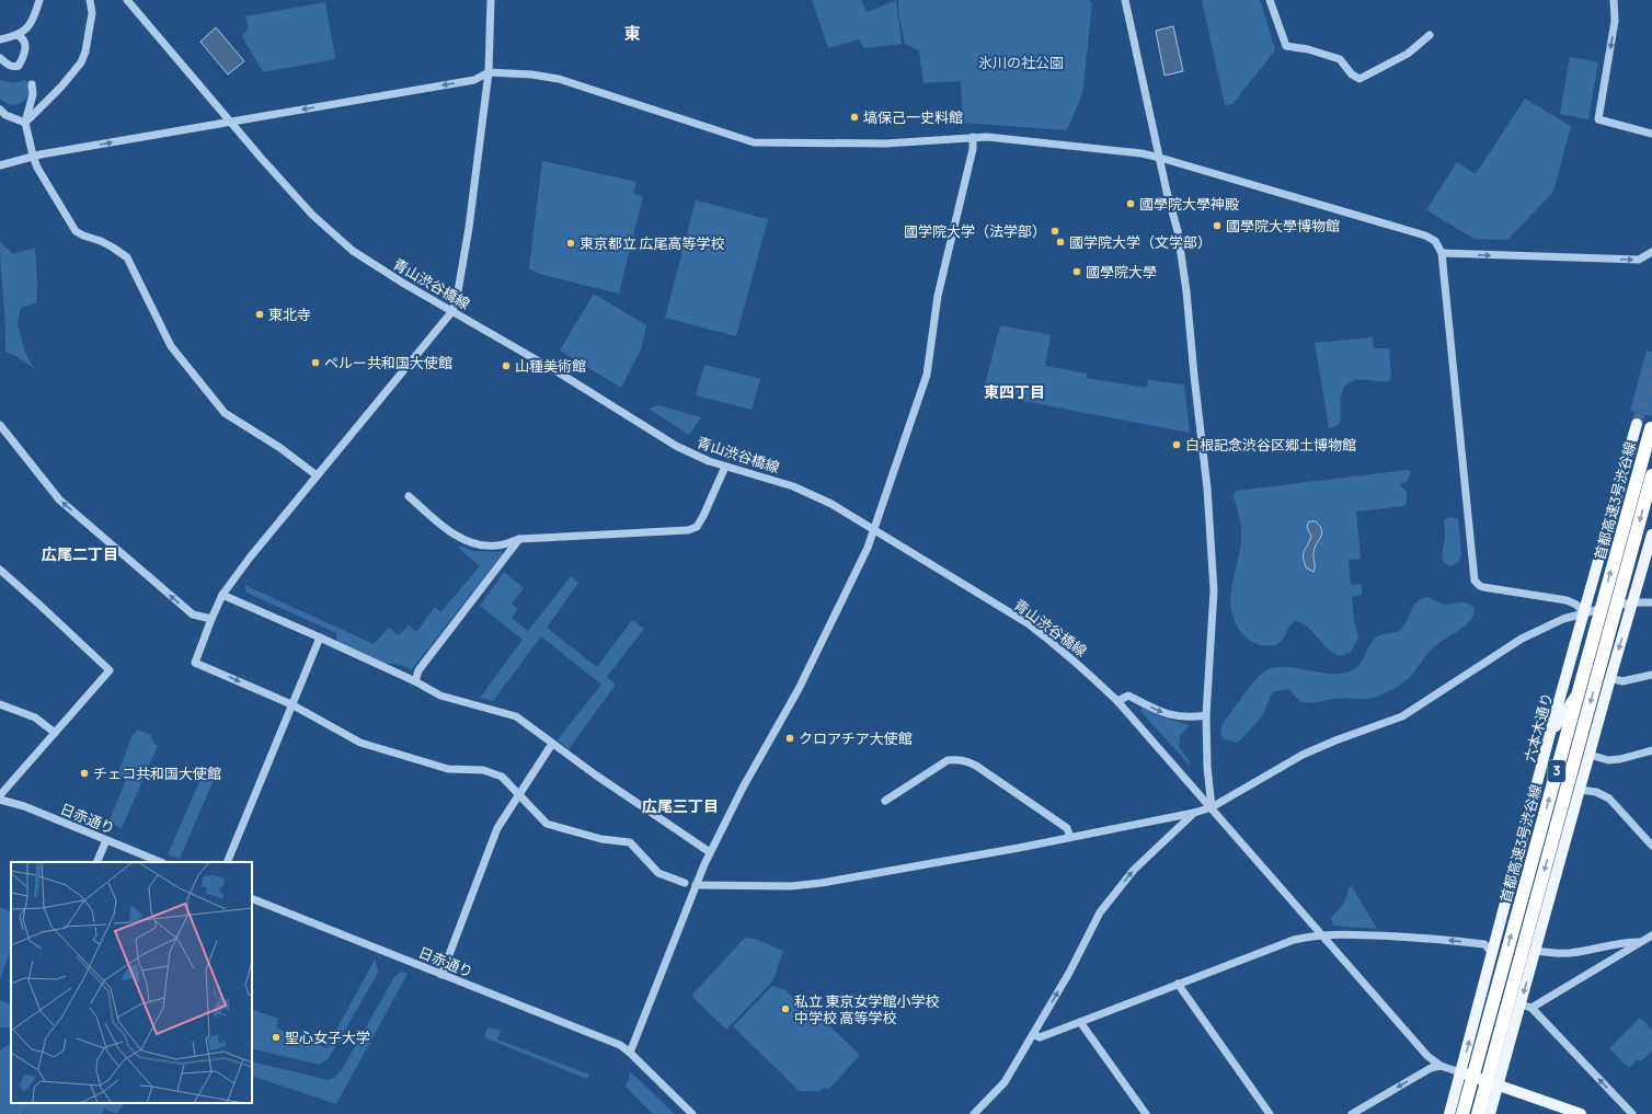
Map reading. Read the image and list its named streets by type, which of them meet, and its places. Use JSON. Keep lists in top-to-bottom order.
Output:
{
  "streets": {
    "highway": ["首都高速3号渋谷線", "3"],
    "main road": ["六本木通り"],
    "street": ["青山渋谷橋線", "日赤通り"]
  },
  "crossings": [
    ["青山渋谷橋線", "六本木通り"]
  ],
  "districts": [
    "東",
    "東四丁目",
    "広尾二丁目",
    "広尾三丁目"
  ],
  "parks": ["氷川の社公園"],
  "places": [
    "塙保己一史料館",
    "國學院大學神殿",
    "國學院大學博物館",
    "國学院大学（法学部）",
    "國学院大学（文学部）",
    "東京都立 広尾高等学校",
    "國學院大學",
    "東北寺",
    "ペルー共和国大使館",
    "山種美術館",
    "白根記念渋谷区郷土博物館",
    "クロアチア大使館",
    "チェコ共和国大使館",
    "私立 東京女学館小学校 中学校 高等学校",
    "聖心女子大学"
  ]
}
